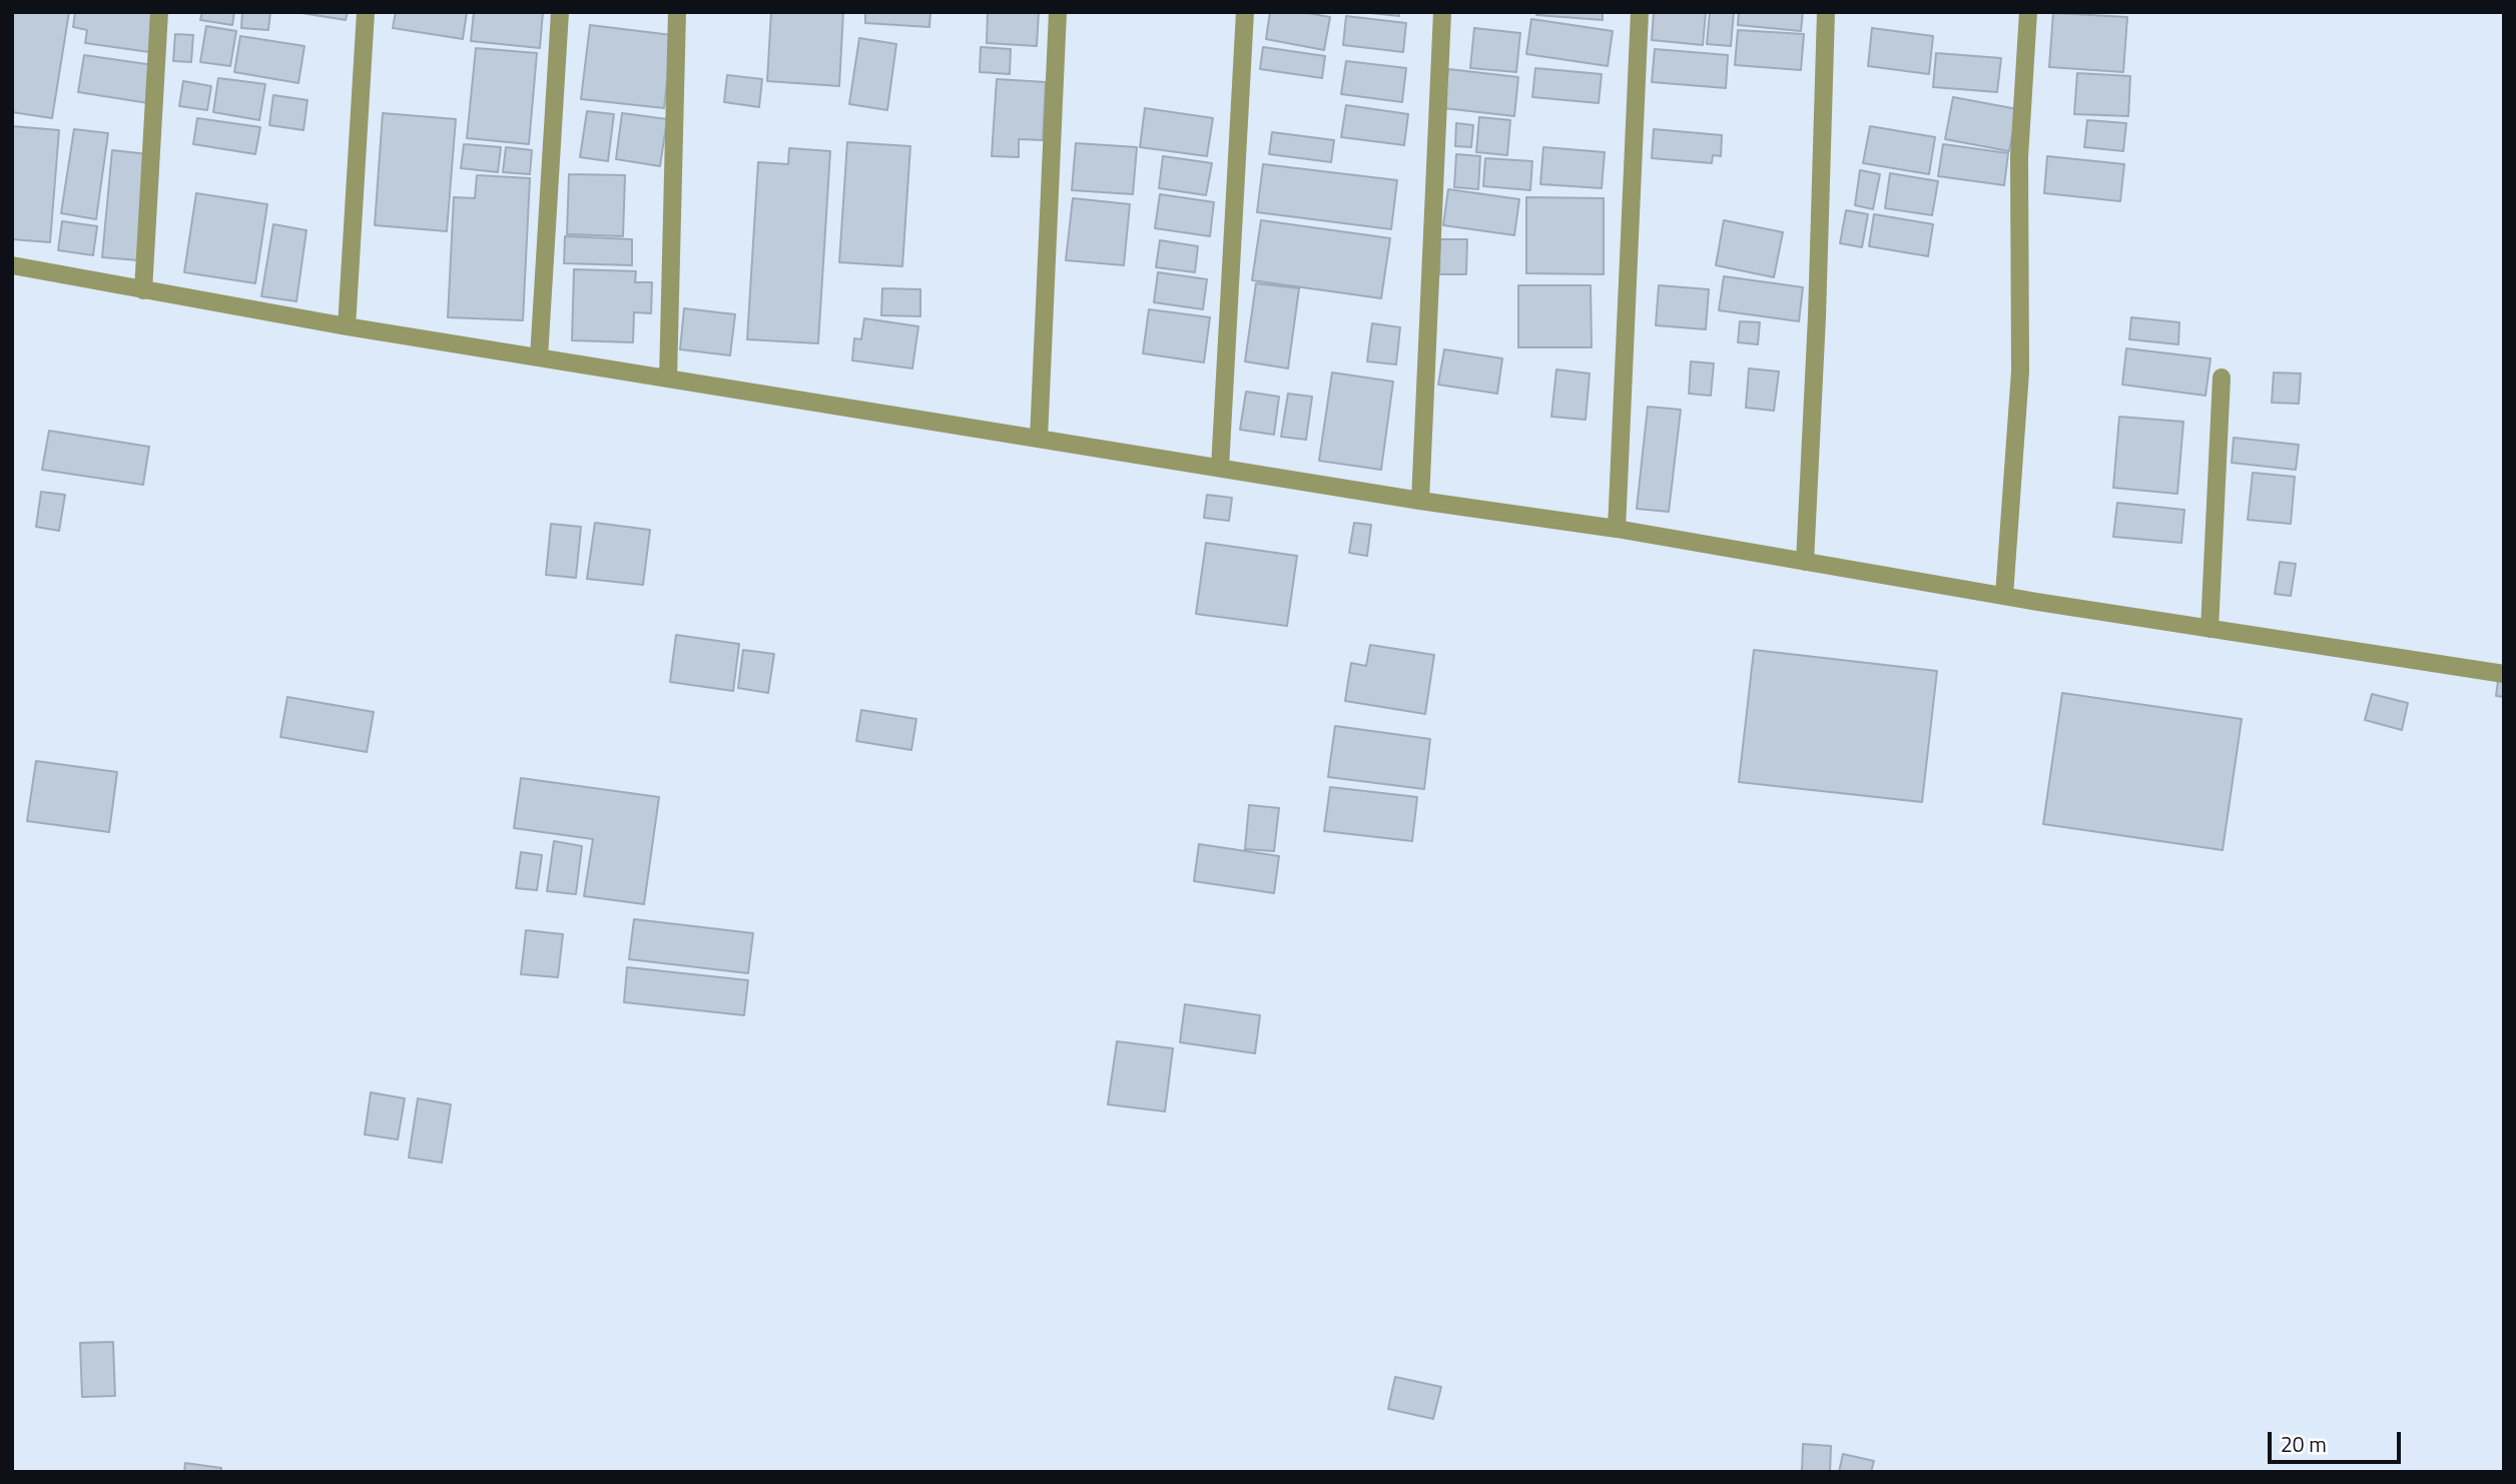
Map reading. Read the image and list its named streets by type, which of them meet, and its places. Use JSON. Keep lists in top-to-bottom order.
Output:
{
  "scale_bar": "20 m"
}
